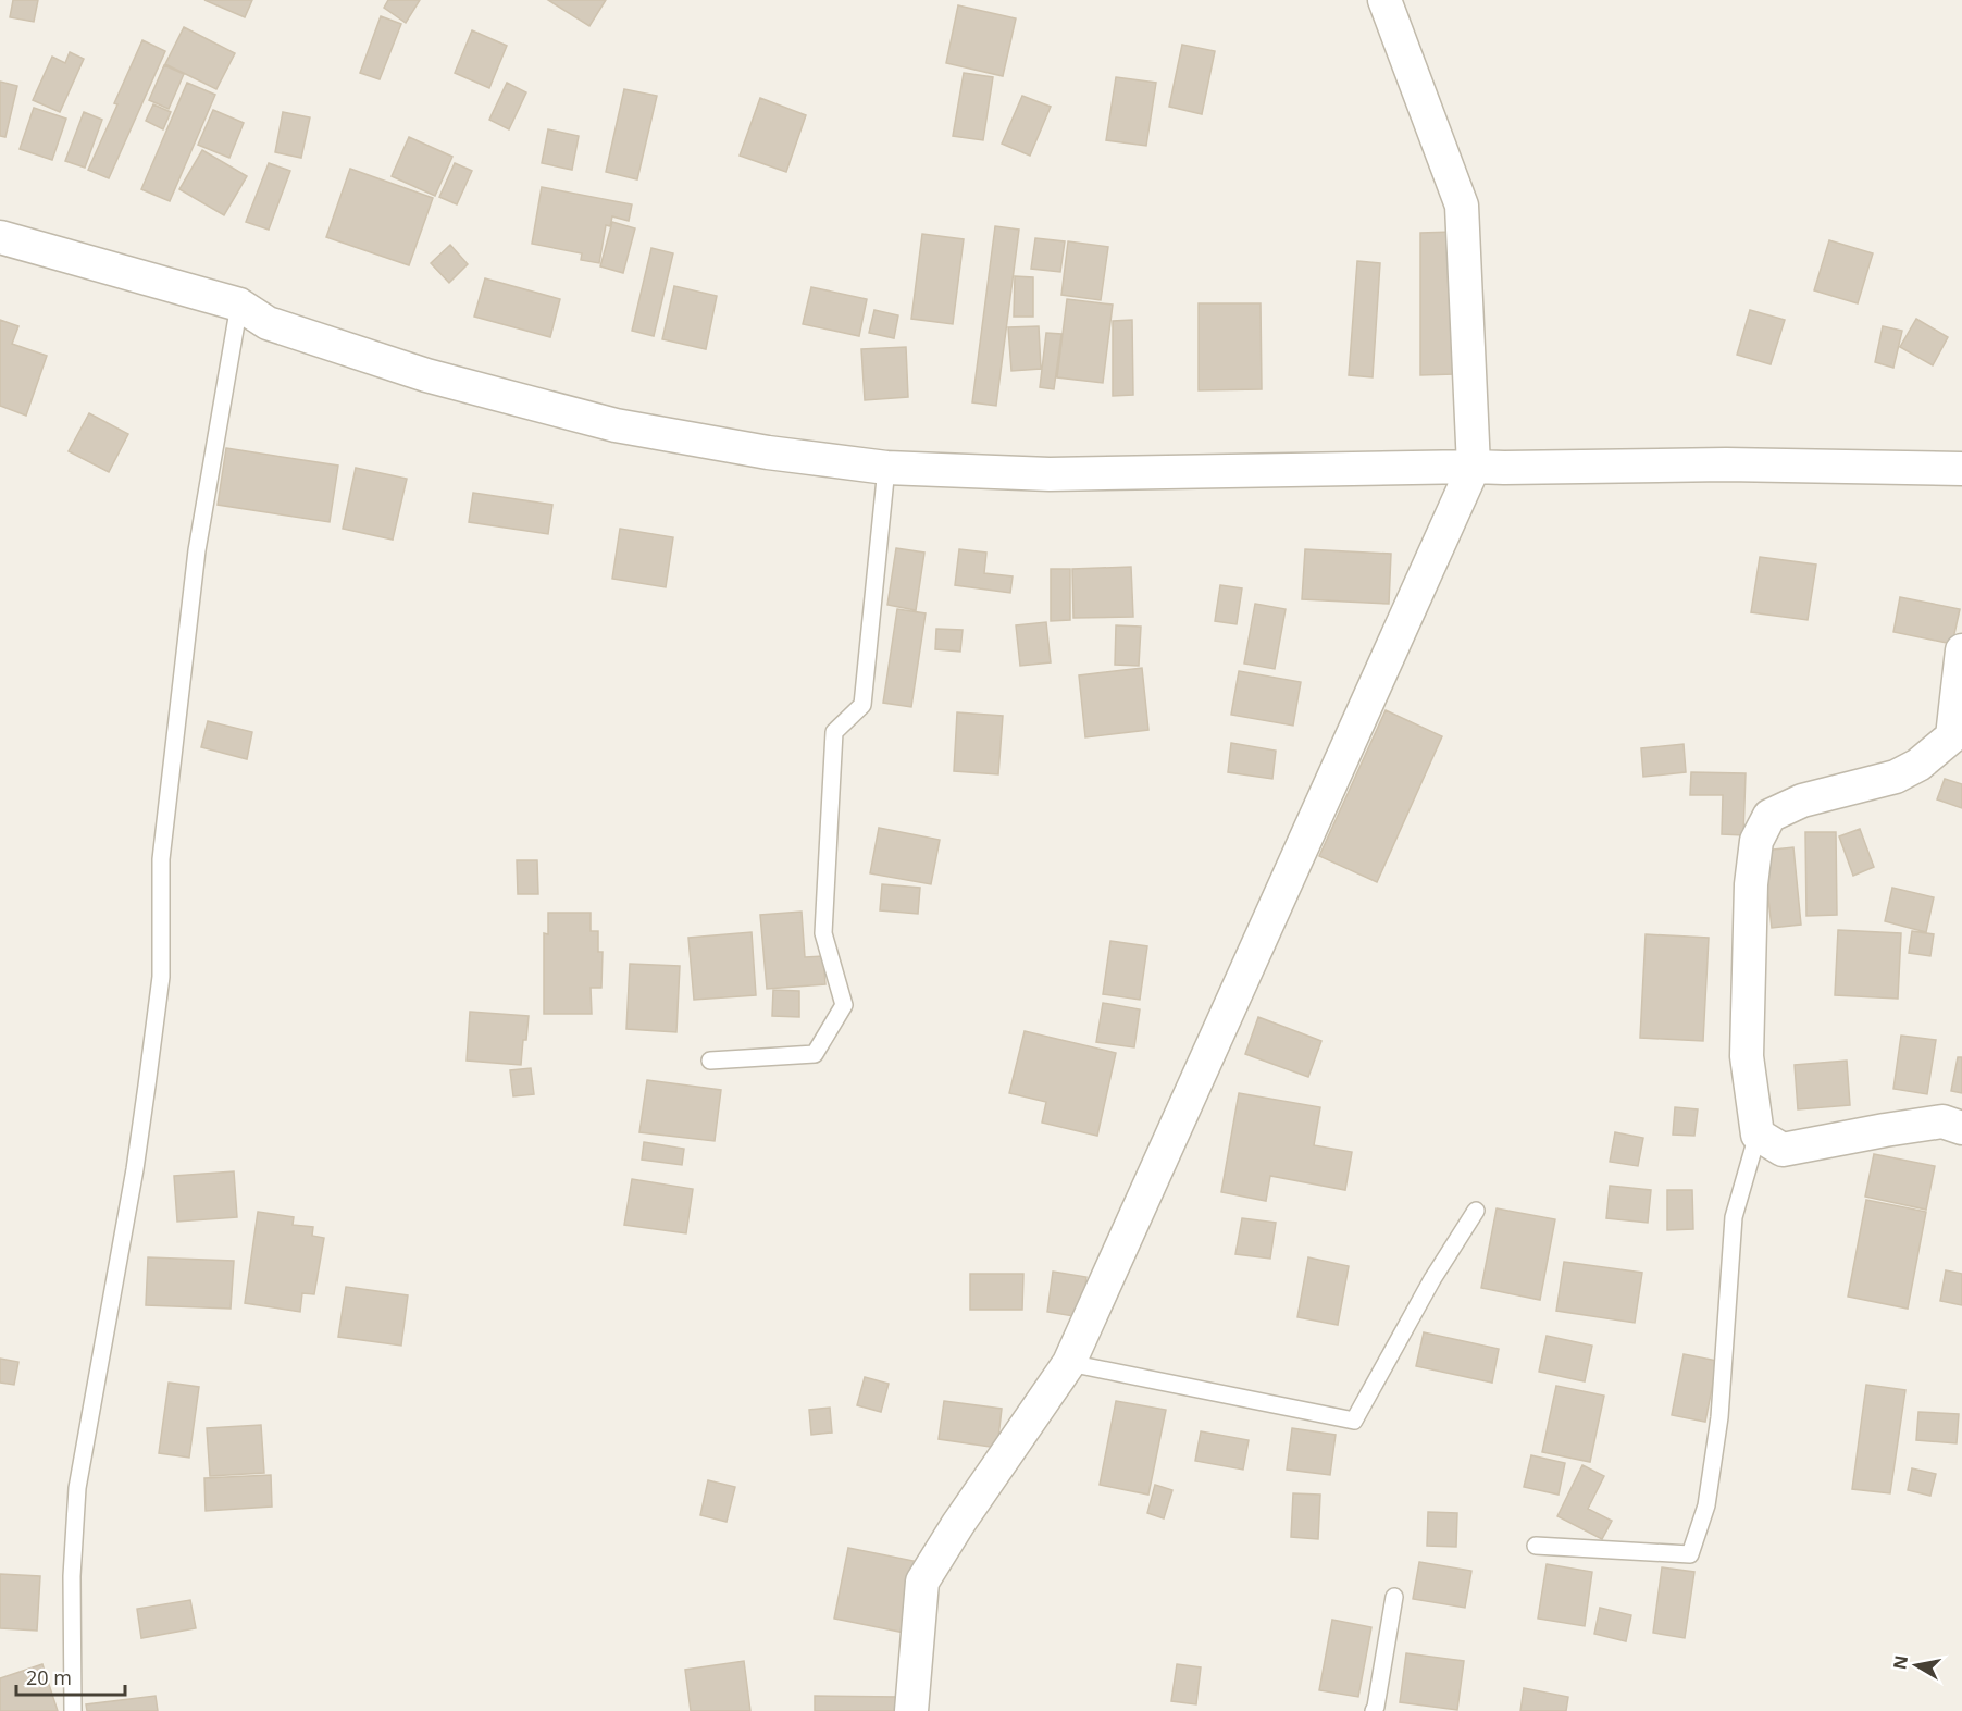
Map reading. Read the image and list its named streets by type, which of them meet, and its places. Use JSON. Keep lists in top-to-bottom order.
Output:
{
  "scale_bar": "20 m",
  "north": "left"
}
